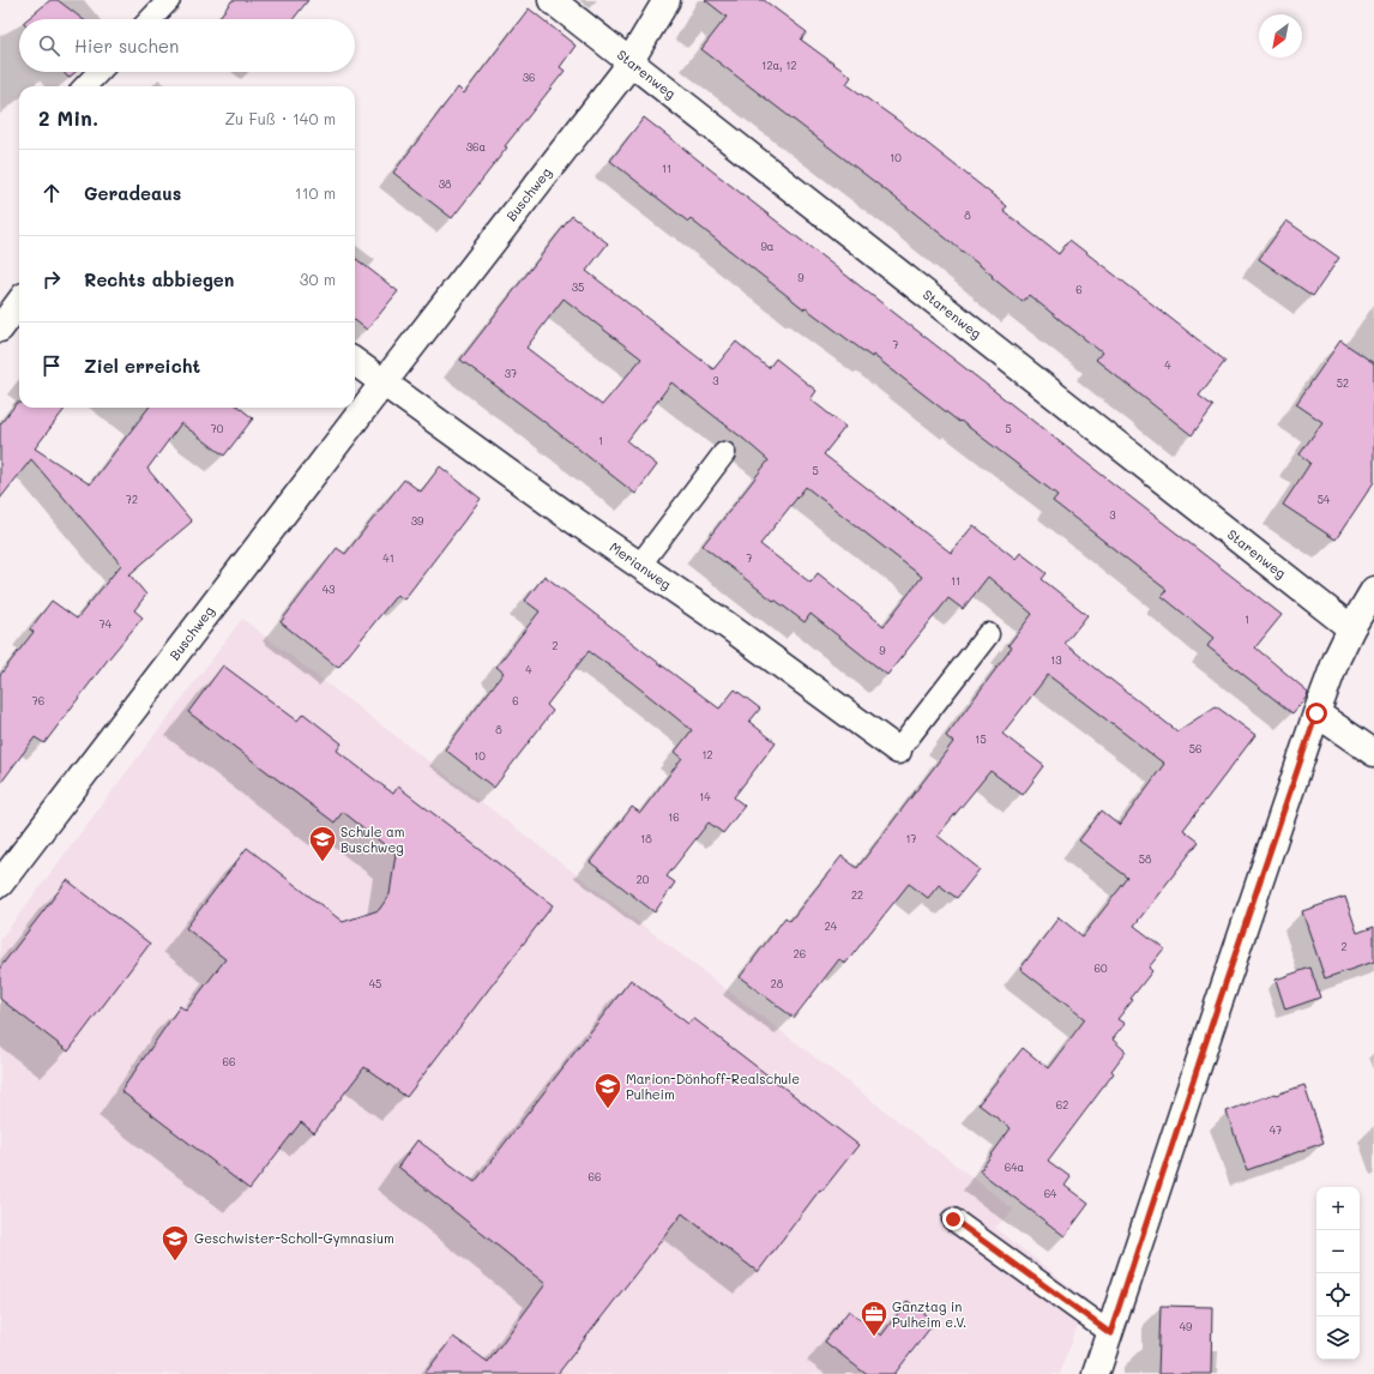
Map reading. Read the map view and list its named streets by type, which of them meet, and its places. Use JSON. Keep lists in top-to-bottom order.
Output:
{
  "streets": {
    "street": ["Starenweg", "Buschweg", "Merianweg"]
  },
  "crossings": [
    ["Starenweg", "Buschweg"],
    ["Buschweg", "Merianweg"]
  ],
  "places": {
    "school or university": ["Schule am Buschweg", "Marion-Dönhoff-Realschule Pulheim", "Geschwister-Scholl-Gymnasium"],
    "office": ["Ganztag in Pulheim e.V."]
  },
  "house_numbers": [
    "12a, 12",
    "36",
    "36a",
    "10",
    "11",
    "38",
    "8",
    "9a",
    "9",
    "35",
    "6",
    "7",
    "4",
    "37",
    "3",
    "52",
    "70",
    "5",
    "1",
    "5",
    "72",
    "54",
    "3",
    "39",
    "41",
    "7",
    "11",
    "43",
    "1",
    "74",
    "2",
    "9",
    "13",
    "4",
    "76",
    "6",
    "8",
    "15",
    "56",
    "12",
    "10",
    "14",
    "16",
    "18",
    "17",
    "58",
    "20",
    "22",
    "24",
    "2",
    "26",
    "60",
    "45",
    "28",
    "66",
    "62",
    "47",
    "64a",
    "66",
    "64",
    "49"
  ],
  "north": "bottom left",
  "page": {
    "search": "Hier suchen",
    "heading": ["2 Min.", "Zu Fuß · 140 m"],
    "list": [
      ["Geradeaus", "110 m"],
      ["Rechts abbiegen", "30 m"],
      "Ziel erreicht"
    ],
    "map_buttons": ["+", "−"]
  }
}
